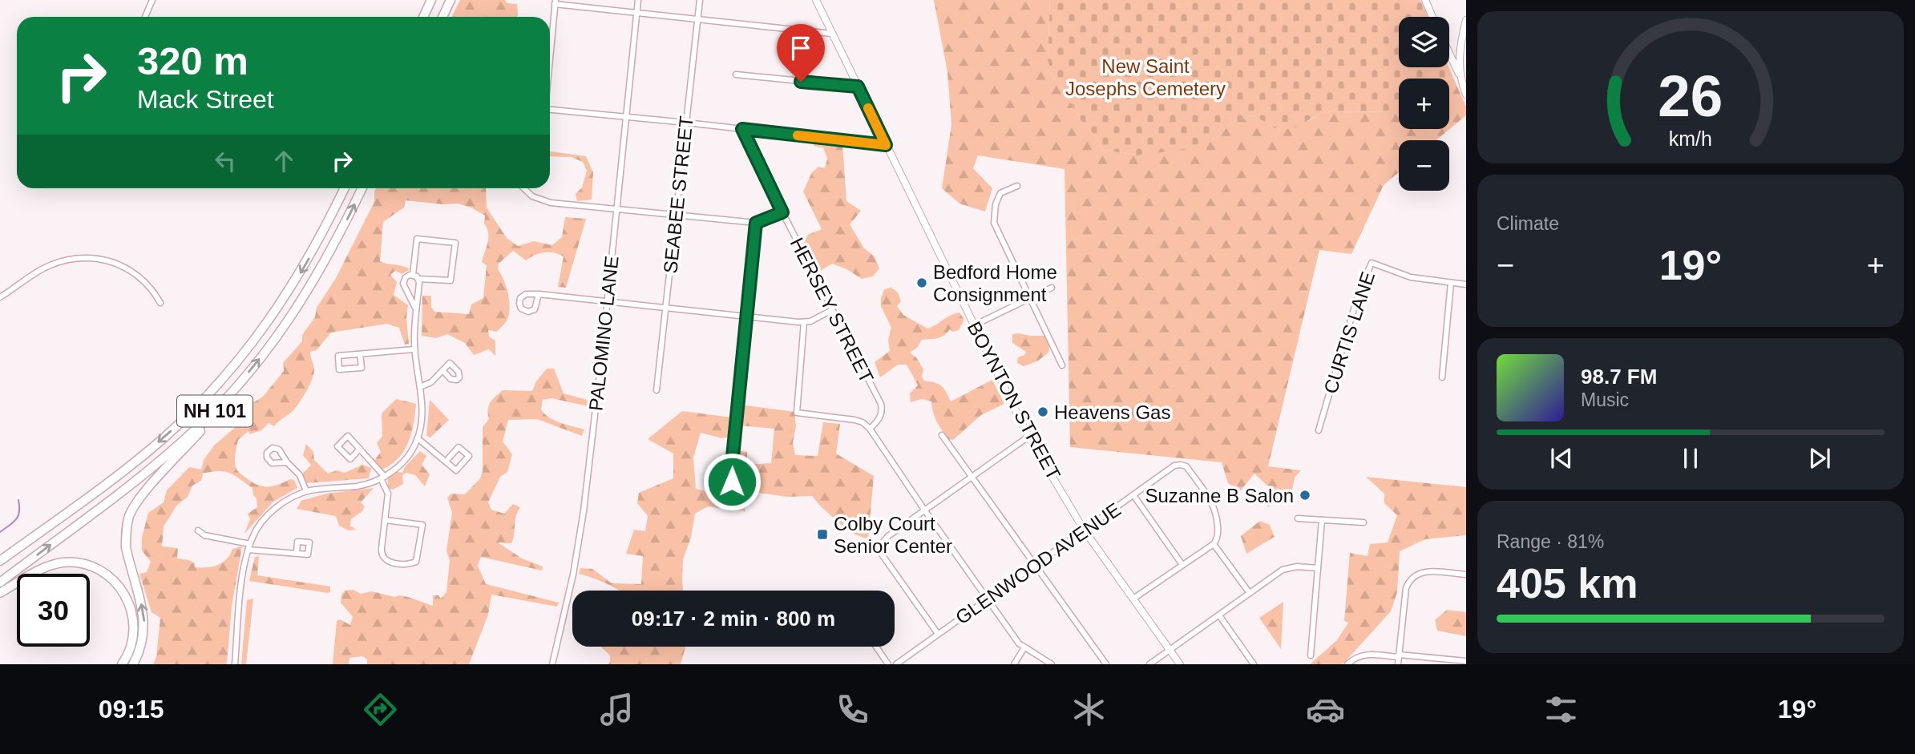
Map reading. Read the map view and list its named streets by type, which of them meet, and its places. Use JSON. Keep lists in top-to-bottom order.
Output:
{
  "streets": {
    "highway": ["NH 101"],
    "street": [
      "SEABEE STREET",
      "HERSEY STREET",
      "CURTIS LANE",
      "PALOMINO LANE",
      "BOYNTON STREET",
      "GLENWOOD AVENUE"
    ]
  },
  "crossings": [
    ["BOYNTON STREET", "GLENWOOD AVENUE"]
  ],
  "parks": ["New Saint Josephs Cemetery"],
  "places": {
    "other": ["Bedford Home Consignment", "Heavens Gas", "Suzanne B Salon"],
    "transit": ["Colby Court Senior Center"]
  },
  "page": {
    "map_buttons": ["+", "−"],
    "turn": ["320 m", "Mack Street"],
    "tile": [
      "Climate",
      ["Range · 81%", "405 km"]
    ],
    "heat": ["−", "19°", "+"],
    "song": ["98.7 FM", "Music"],
    "limit": "30",
    "trip": "09:17 · 2 min · 800 m",
    "tabs": ["09:15", "19°"],
    "gauge": ["26", "km/h"]
  }
}
